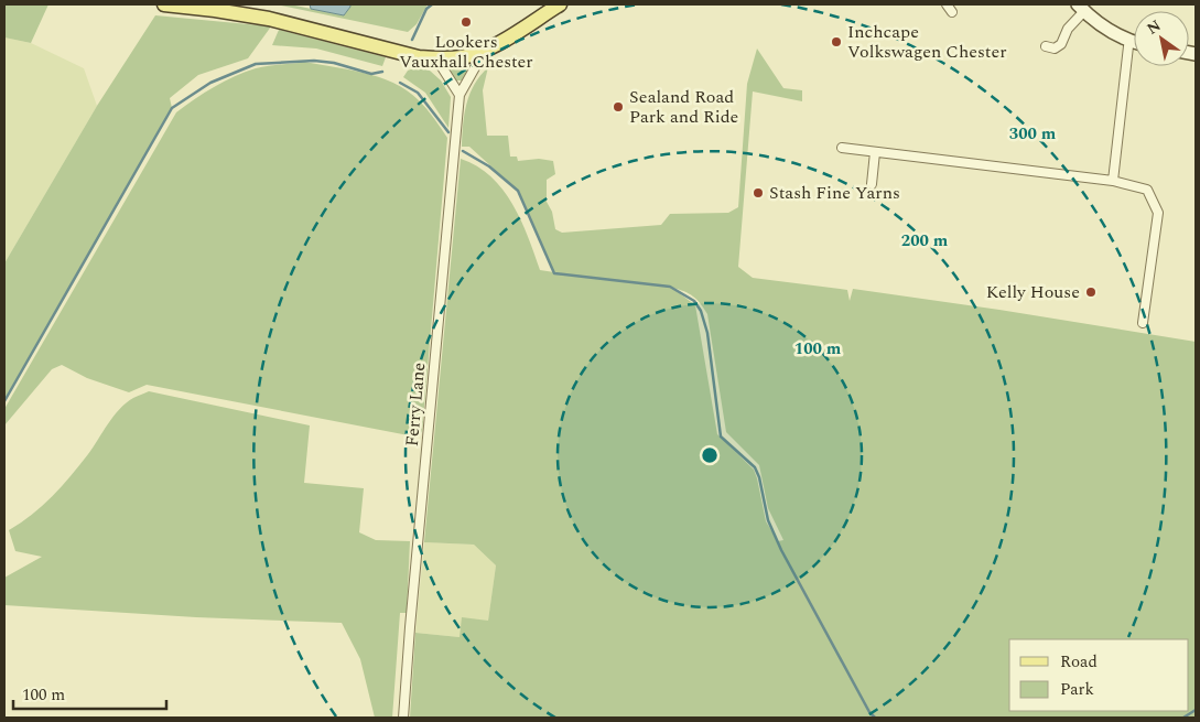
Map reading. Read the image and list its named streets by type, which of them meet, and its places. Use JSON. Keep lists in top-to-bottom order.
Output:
{
  "streets": {
    "street": ["Ferry Lane"]
  },
  "places": [
    "Lookers Vauxhall Chester",
    "Inchcape Volkswagen Chester",
    "Sealand Road Park and Ride",
    "Stash Fine Yarns",
    "Kelly House"
  ],
  "legend": ["Road", "Park"],
  "scale_bar": "100 m",
  "north": "top left",
  "rings": ["300 m", "200 m", "100 m"]
}
